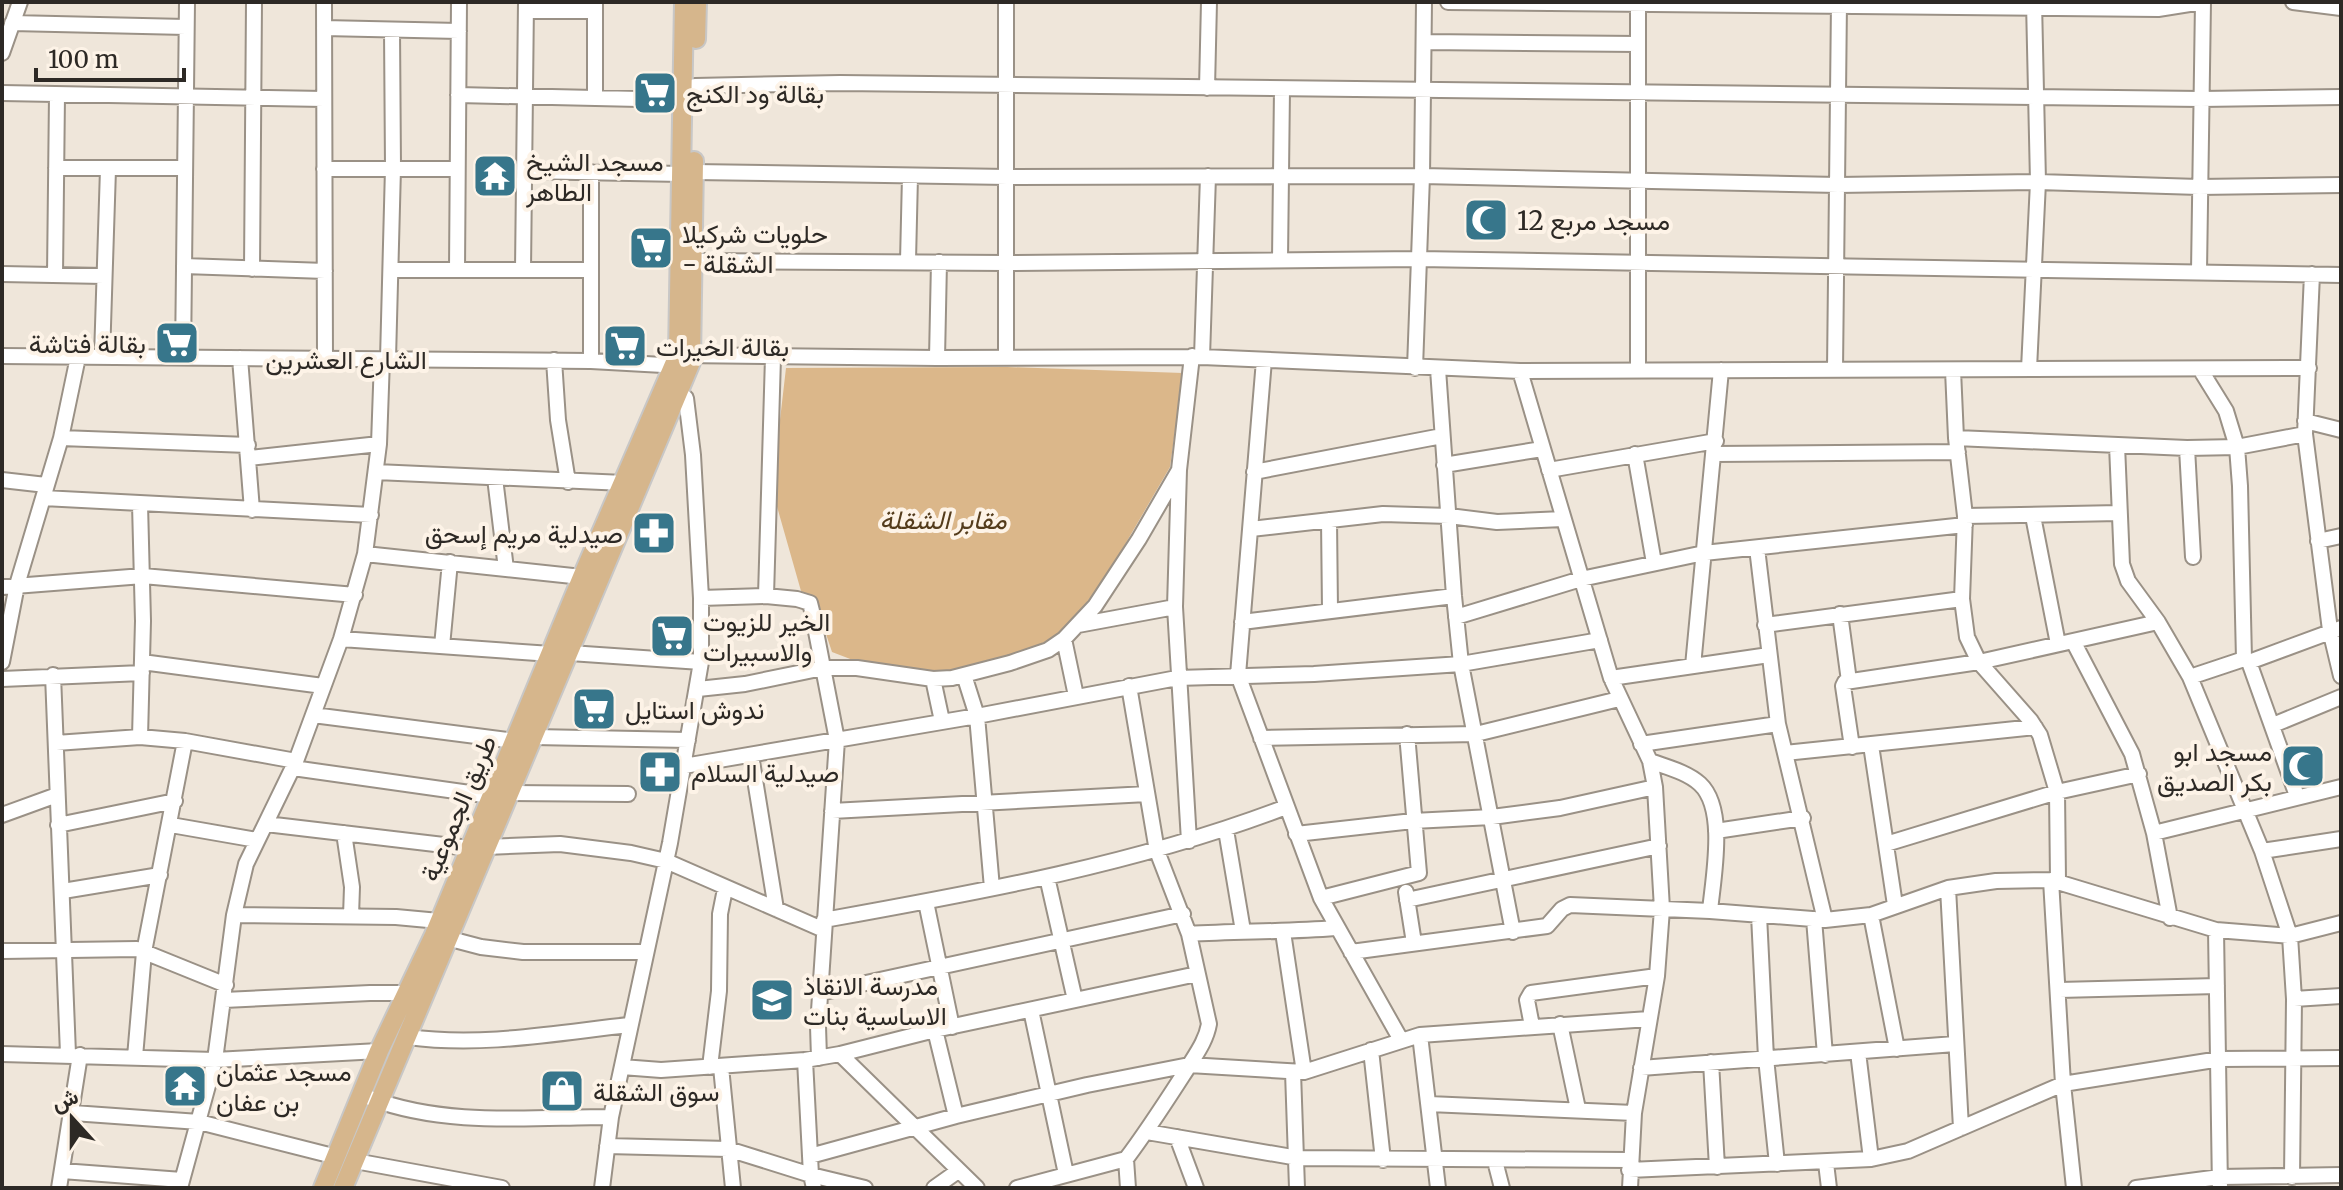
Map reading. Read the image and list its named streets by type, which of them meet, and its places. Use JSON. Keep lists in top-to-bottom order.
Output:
{
  "streets": {
    "main road": ["طريق الجموعية"],
    "street": ["الشارع العشرين"]
  },
  "parks": ["مقابر الشقلة"],
  "places": {
    "supermarket": [
      "بقالة ود الكنج",
      "حلويات شركيلا - الشقلة",
      "بقالة فتاشة",
      "بقالة الخيرات",
      "الخير للزيوت والاسبيرات",
      "ندوش استايل"
    ],
    "temple": ["مسجد الشيخ الطاهر", "مسجد عثمان بن عفان"],
    "mosque": ["مسجد مربع 12", "مسجد ابو بكر الصديق"],
    "pharmacy": ["صيدلية مريم إسحق", "صيدلية السلام"],
    "school or university": ["مدرسة الانقاذ الاساسية بنات"],
    "shop": ["سوق الشقلة"]
  },
  "scale_bar": "100 m",
  "north": "top"
}
